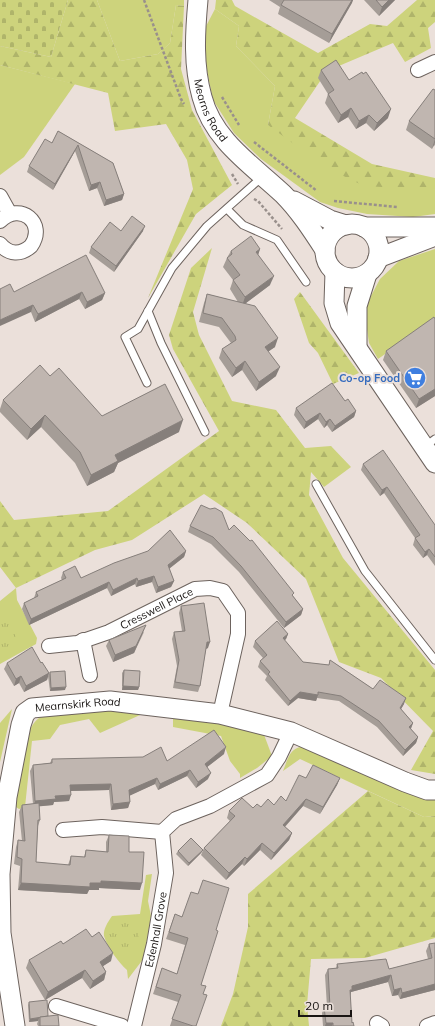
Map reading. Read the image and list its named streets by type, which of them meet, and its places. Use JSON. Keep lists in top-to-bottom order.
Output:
{
  "streets": {
    "street": [
      "Mearns Road",
      "Cresswell Place",
      "Mearnskirk Road",
      "Edenhall Grove"
    ]
  },
  "crossings": [
    ["Cresswell Place", "Mearnskirk Road"]
  ],
  "places": {
    "supermarket": ["Co-op Food"]
  },
  "scale_bar": "20 m"
}
